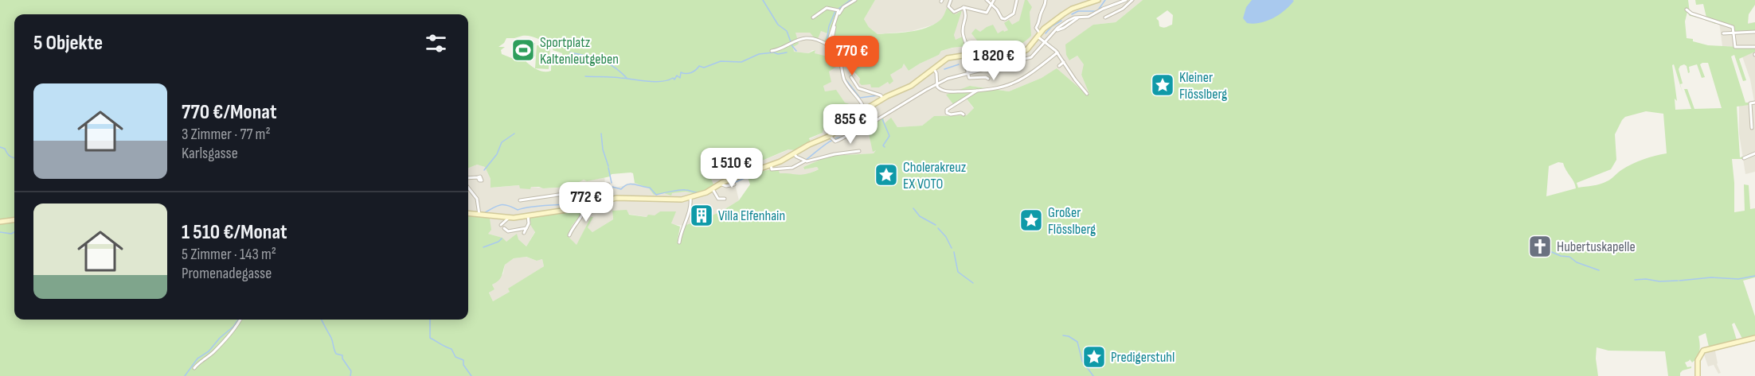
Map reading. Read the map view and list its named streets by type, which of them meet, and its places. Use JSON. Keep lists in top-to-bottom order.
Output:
{
  "places": {
    "sports": ["Sportplatz Kaltenleutgeben"],
    "place": [
      "Kleiner Flösslberg",
      "Cholerakreuz EX VOTO",
      "Großer Flösslberg",
      "Predigerstuhl"
    ],
    "building": ["Villa Elfenhain"],
    "church": ["Hubertuskapelle"]
  },
  "page": {
    "heading": "5 Objekte",
    "price": [
      "770 €",
      "1 820 €",
      "855 €",
      "1 510 €",
      "772 €"
    ],
    "list": [
      {
        "name": "770 €/Monat",
        "note": "3 Zimmer · 77 m² · Karlsgasse"
      },
      {
        "name": "1 510 €/Monat",
        "note": "5 Zimmer · 143 m² · Promenadegasse"
      }
    ]
  }
}
